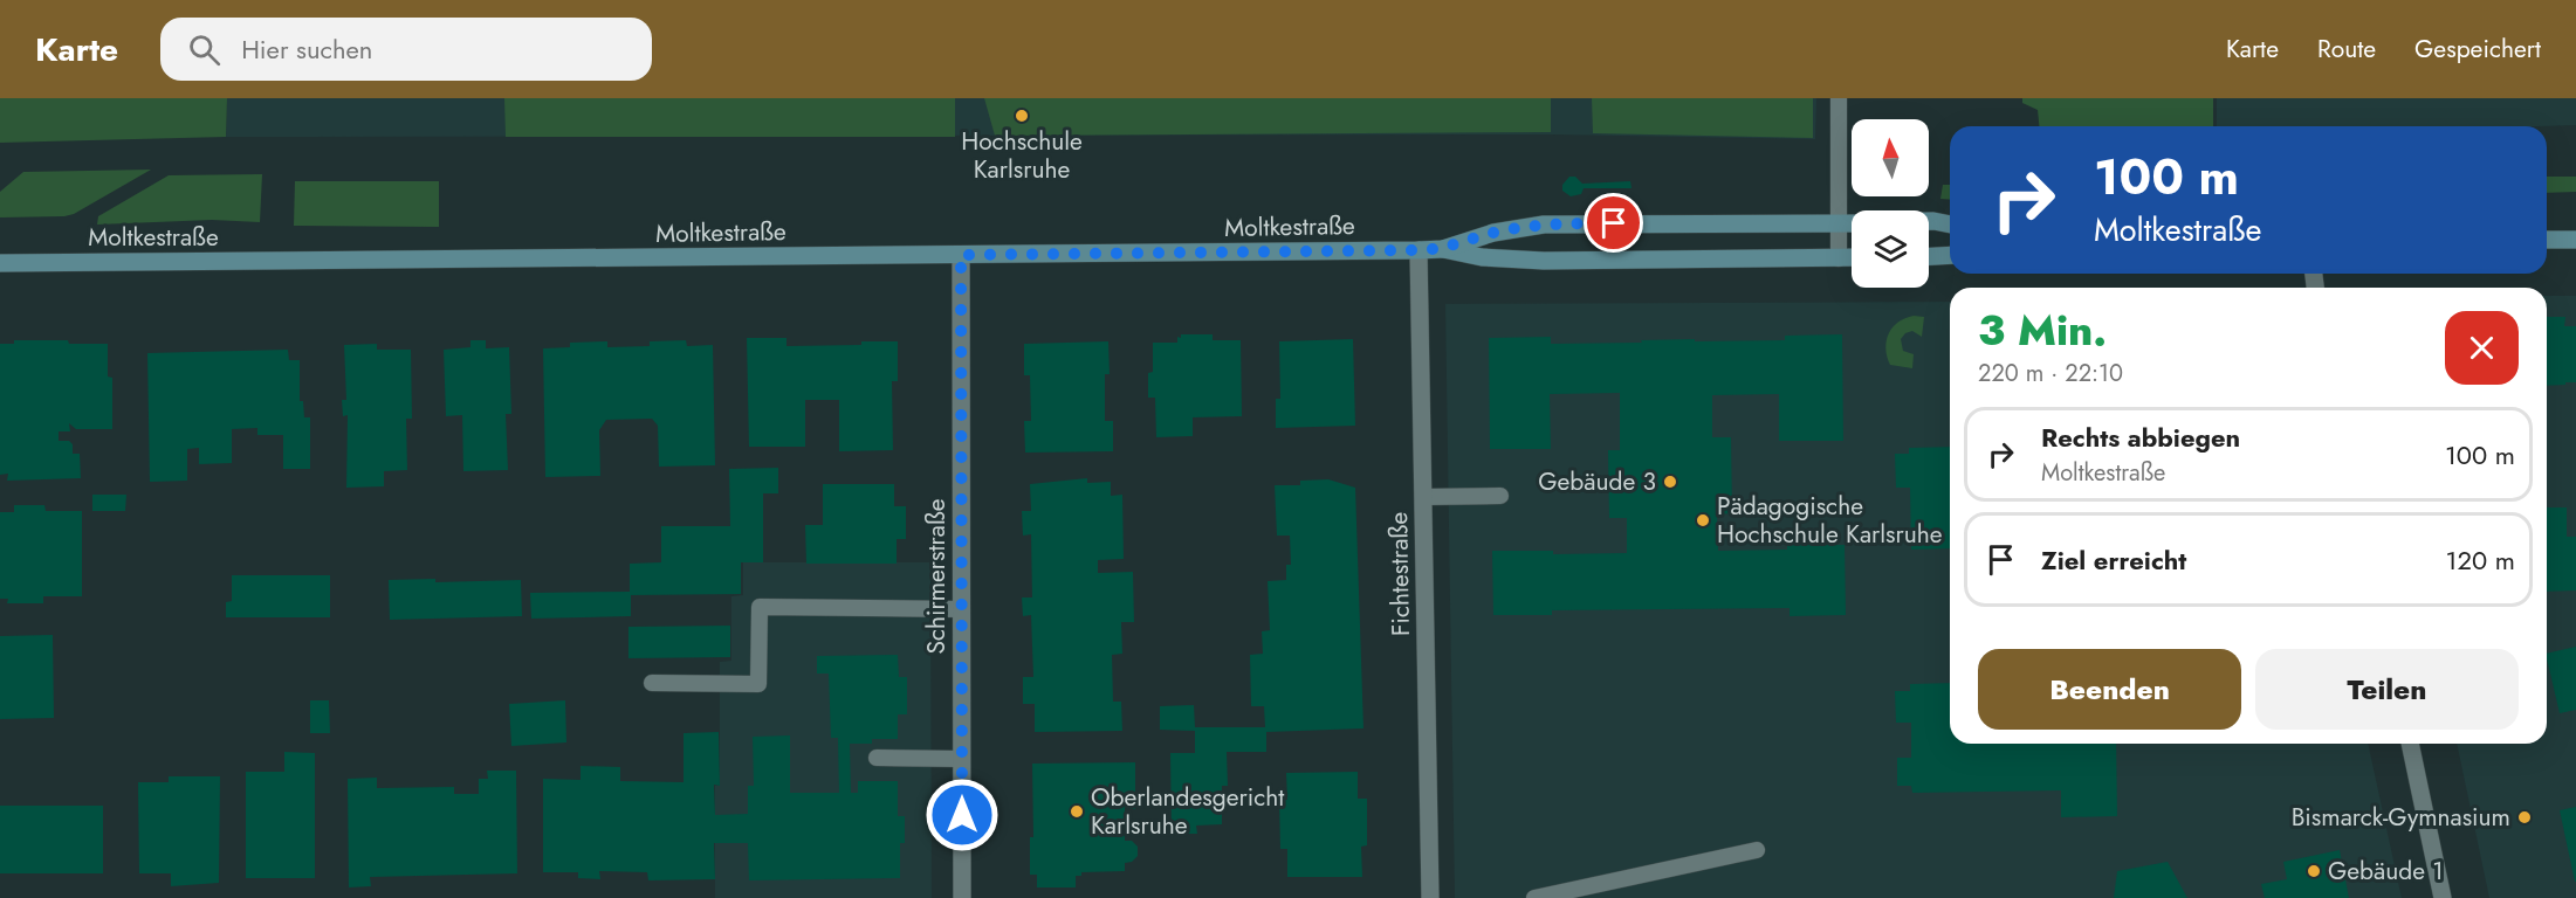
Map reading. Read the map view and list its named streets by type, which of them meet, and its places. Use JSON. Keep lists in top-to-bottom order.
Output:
{
  "streets": {
    "main road": ["Moltkestraße"],
    "street": ["Fichtestraße", "Schirmerstraße"]
  },
  "crossings": [
    ["Moltkestraße", "Fichtestraße"],
    ["Moltkestraße", "Schirmerstraße"]
  ],
  "places": [
    "Hochschule Karlsruhe",
    "Gebäude 3",
    "Pädagogische Hochschule Karlsruhe",
    "Oberlandesgericht Karlsruhe",
    "Bismarck-Gymnasium",
    "Gebäude 1"
  ],
  "north": "top",
  "page": {
    "header": "Karte",
    "search": "Hier suchen",
    "nav": ["Karte", "Route", "Gespeichert"],
    "turn": ["100 m", "Moltkestraße"],
    "heading": ["3 Min.", "220 m · 22:10"],
    "list": [
      {
        "name": "Rechts abbiegen",
        "note": "Moltkestraße",
        "value": "100 m"
      },
      {
        "name": "Ziel erreicht",
        "value": "120 m"
      }
    ],
    "buttons": ["Beenden", "Teilen"]
  }
}
